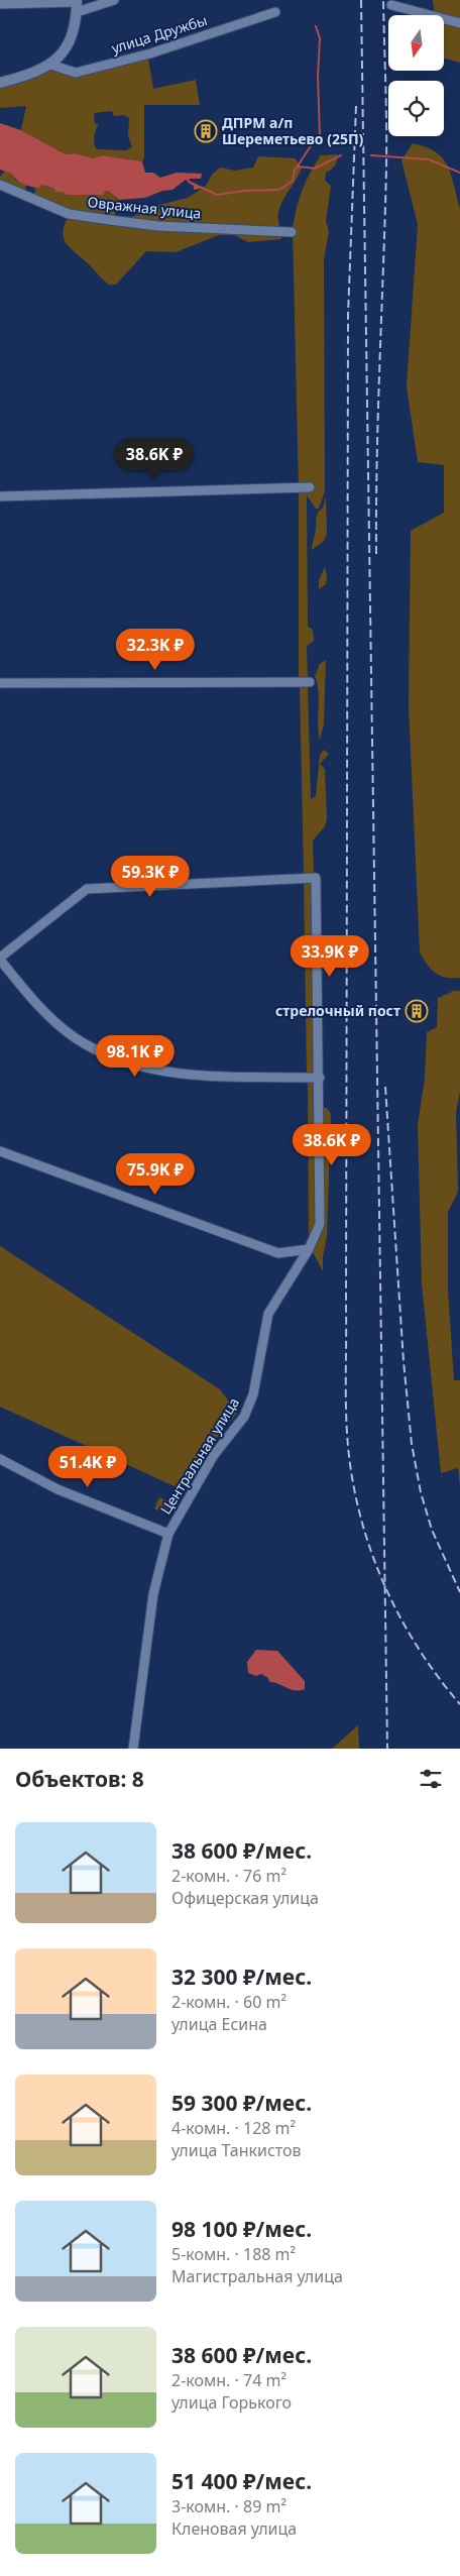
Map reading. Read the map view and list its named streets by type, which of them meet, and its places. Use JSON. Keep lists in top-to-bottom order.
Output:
{
  "streets": {
    "street": ["улица Дружбы", "Овражная улица", "Центральная улица"]
  },
  "places": {
    "building": ["ДПРМ а/п Шереметьево (25П)", "стрелочный пост"]
  },
  "north": "bottom",
  "page": {
    "price": [
      "38.6K ₽",
      "32.3K ₽",
      "59.3K ₽",
      "33.9K ₽",
      "98.1K ₽",
      "38.6K ₽",
      "75.9K ₽",
      "51.4K ₽"
    ],
    "heading": "Объектов: 8",
    "list": [
      {
        "name": "38 600 ₽/мес.",
        "note": "2-комн. · 76 m² · Офицерская улица"
      },
      {
        "name": "32 300 ₽/мес.",
        "note": "2-комн. · 60 m² · улица Есина"
      },
      {
        "name": "59 300 ₽/мес.",
        "note": "4-комн. · 128 m² · улица Танкистов"
      },
      {
        "name": "98 100 ₽/мес.",
        "note": "5-комн. · 188 m² · Магистральная улица"
      },
      {
        "name": "38 600 ₽/мес.",
        "note": "2-комн. · 74 m² · улица Горького"
      },
      {
        "name": "51 400 ₽/мес.",
        "note": "3-комн. · 89 m² · Кленовая улица"
      }
    ]
  }
}
